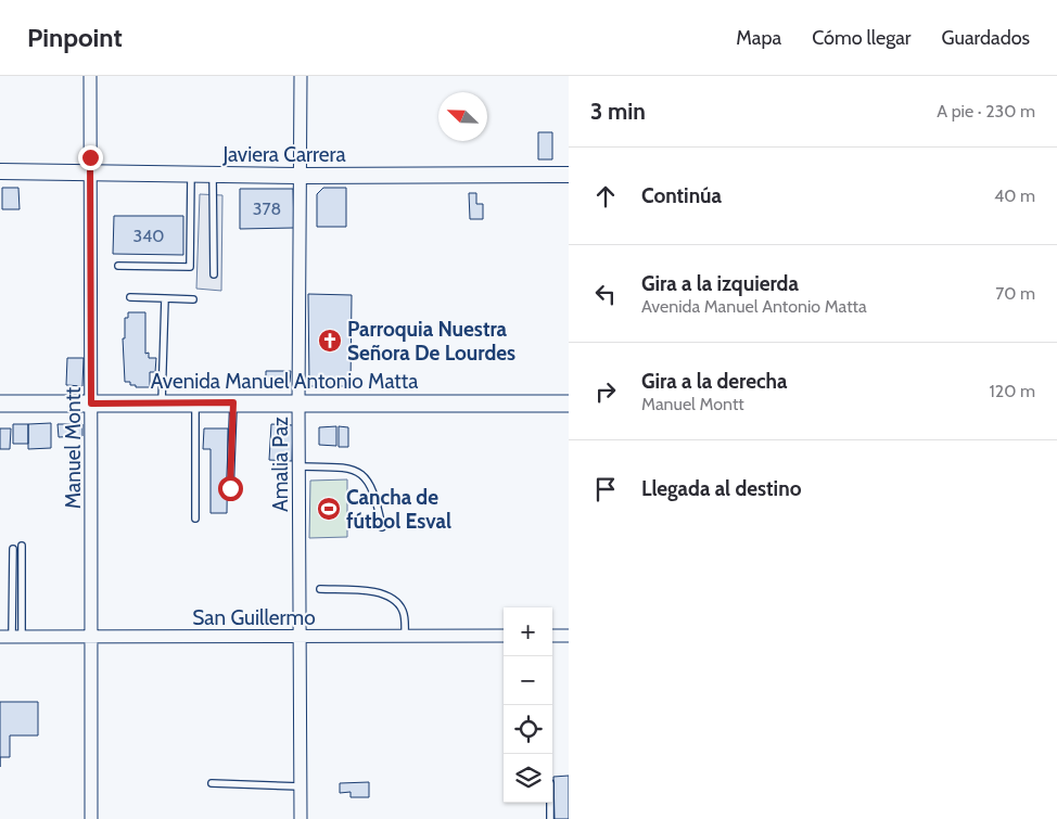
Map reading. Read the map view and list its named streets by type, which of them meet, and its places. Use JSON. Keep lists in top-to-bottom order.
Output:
{
  "streets": {
    "main road": ["Avenida Manuel Antonio Matta"],
    "street": [
      "Javiera Carrera",
      "Manuel Montt",
      "Amalia Paz",
      "San Guillermo"
    ]
  },
  "crossings": [
    ["Javiera Carrera", "Manuel Montt"],
    ["Javiera Carrera", "Amalia Paz"],
    ["Avenida Manuel Antonio Matta", "Manuel Montt"],
    ["Avenida Manuel Antonio Matta", "Amalia Paz"],
    ["Manuel Montt", "San Guillermo"],
    ["Amalia Paz", "San Guillermo"]
  ],
  "places": {
    "church": ["Parroquia Nuestra Señora De Lourdes"],
    "sports": ["Cancha de fútbol Esval"]
  },
  "house_numbers": ["378", "340"],
  "north": "top left",
  "page": {
    "header": "Pinpoint",
    "nav": ["Mapa", "Cómo llegar", "Guardados"],
    "heading": ["3 min", "A pie · 230 m"],
    "list": [
      ["Continúa", "40 m"],
      ["Gira a la izquierda", "Avenida Manuel Antonio Matta", "70 m"],
      ["Gira a la derecha", "Manuel Montt", "120 m"],
      "Llegada al destino"
    ],
    "map_buttons": ["+", "−"]
  }
}
